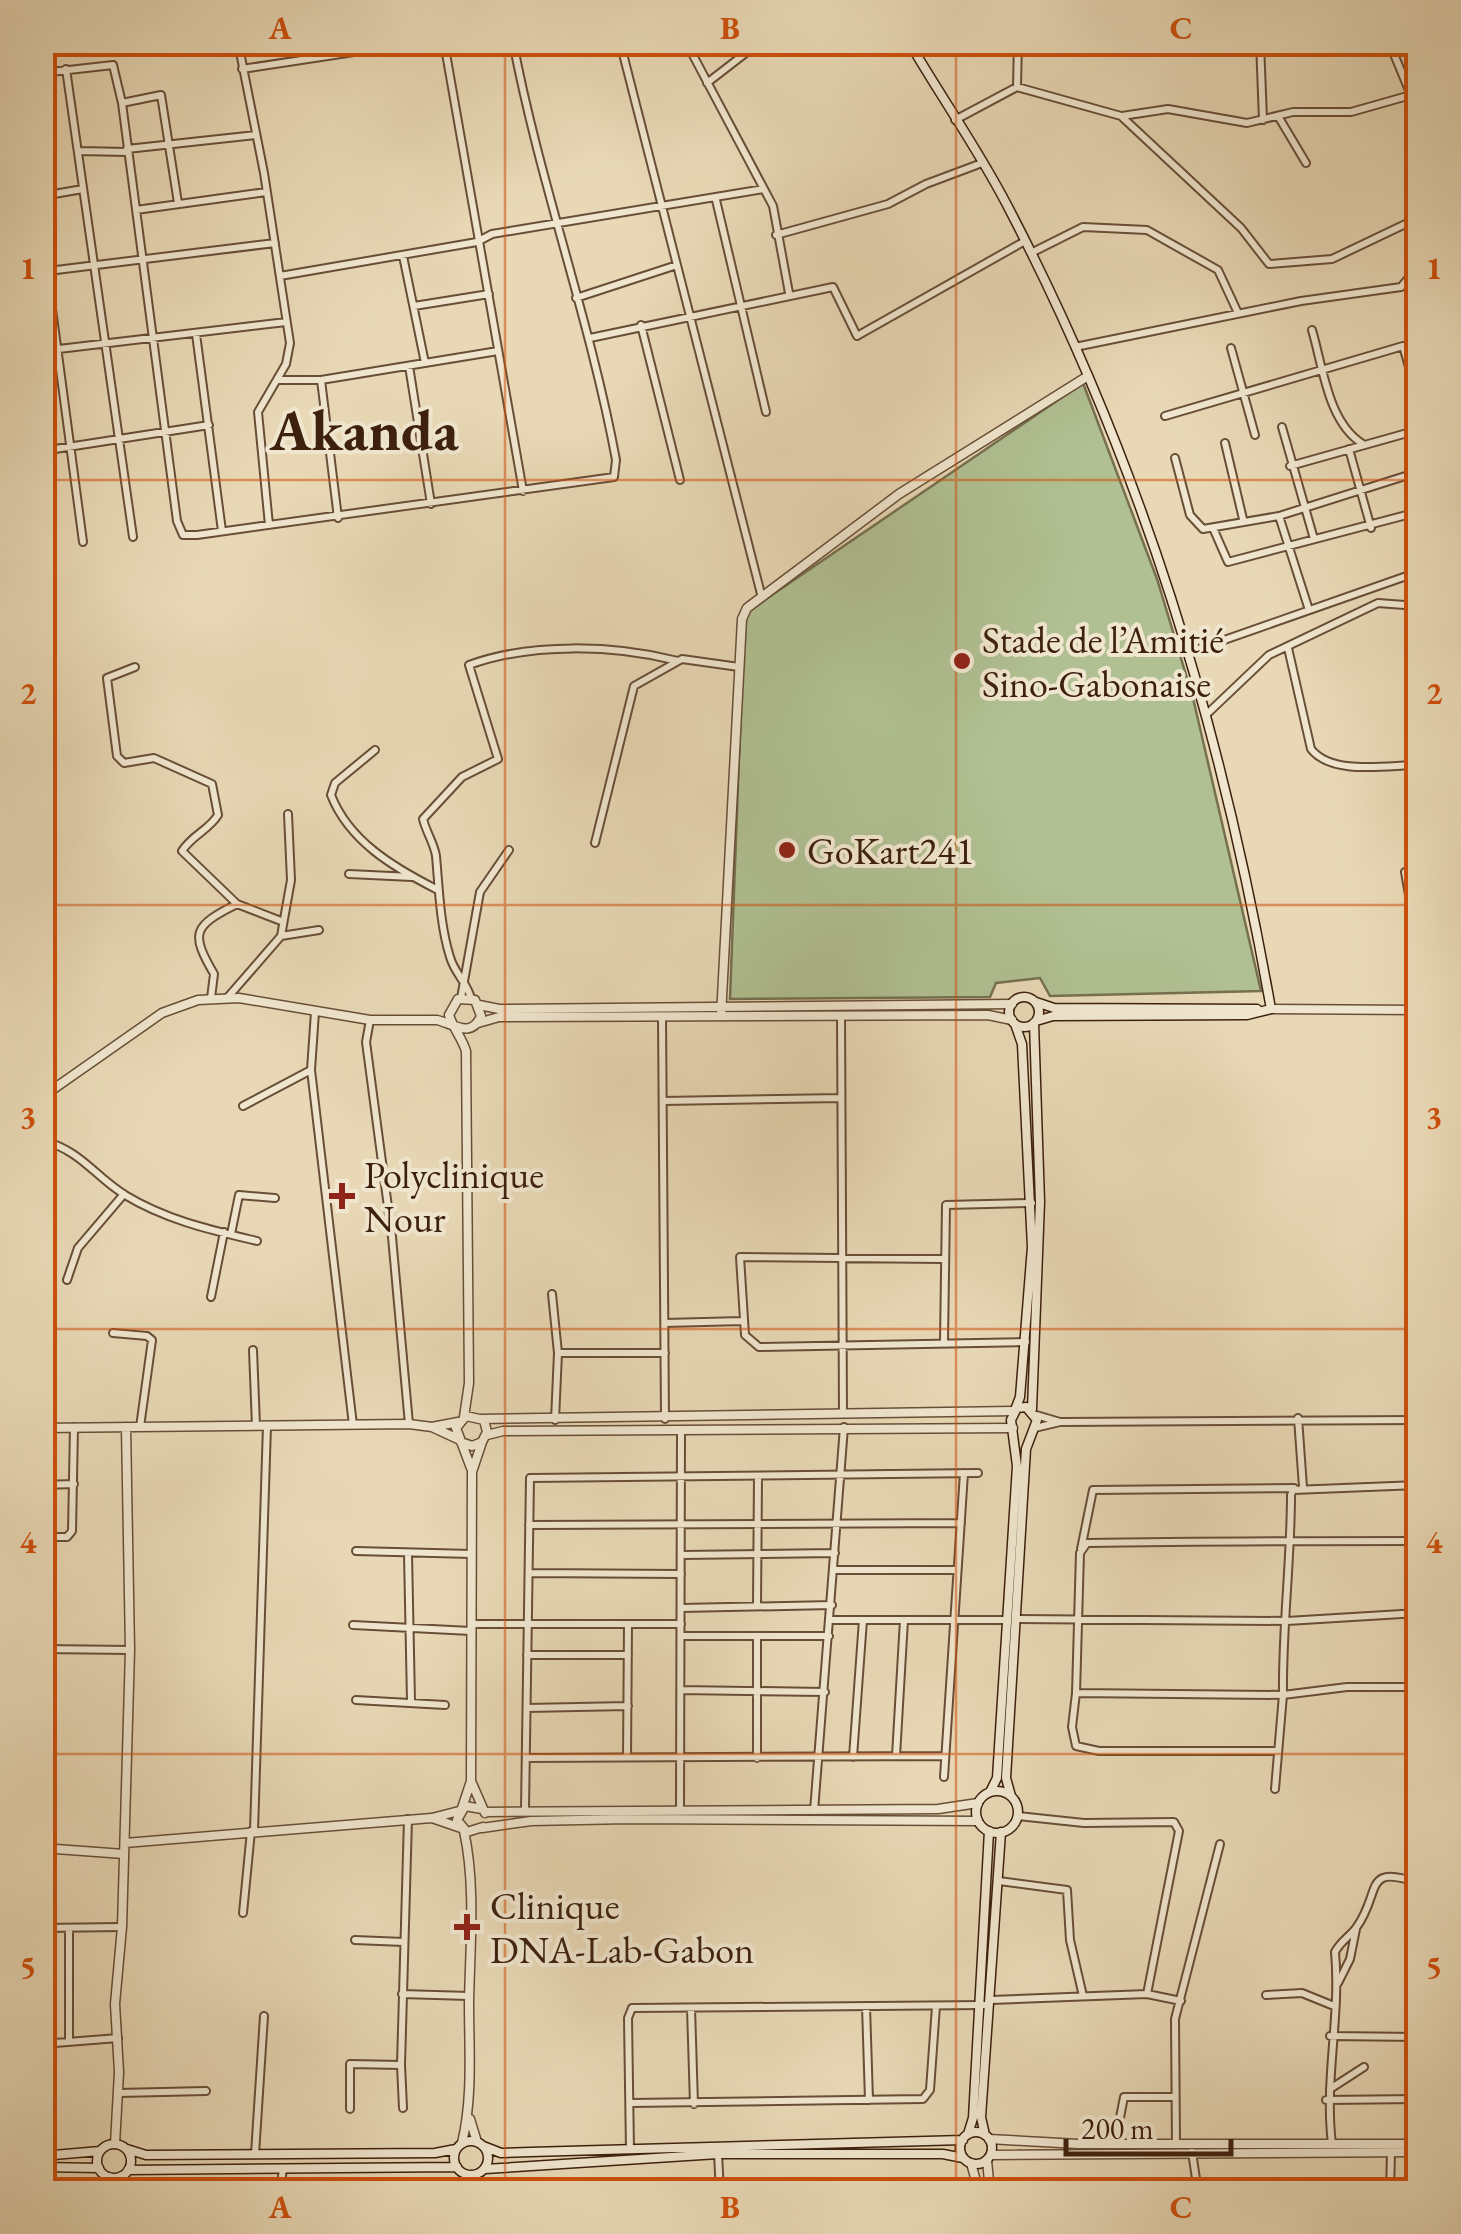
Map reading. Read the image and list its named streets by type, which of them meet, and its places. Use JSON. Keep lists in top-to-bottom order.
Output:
{
  "districts": ["Akanda"],
  "places": {
    "other": ["Stade de l’Amitié Sino-Gabonaise", "GoKart241"],
    "health": ["Polyclinique Nour", "Clinique DNA-Lab-Gabon"]
  },
  "scale_bar": "200 m",
  "grid": {
    "columns": ["A", "B", "C"],
    "rows": [
      "1",
      "2",
      "3",
      "4",
      "5"
    ]
  }
}
